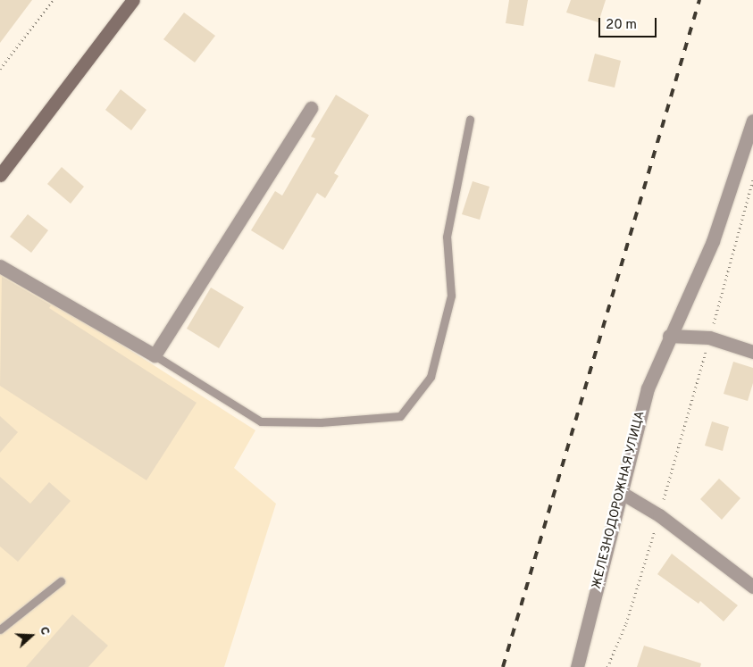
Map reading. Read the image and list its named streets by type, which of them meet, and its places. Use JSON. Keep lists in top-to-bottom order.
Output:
{
  "streets": {
    "street": ["ЖЕЛЕЗНОДОРОЖНАЯ УЛИЦА"]
  },
  "scale_bar": "20 m",
  "north": "right"
}
